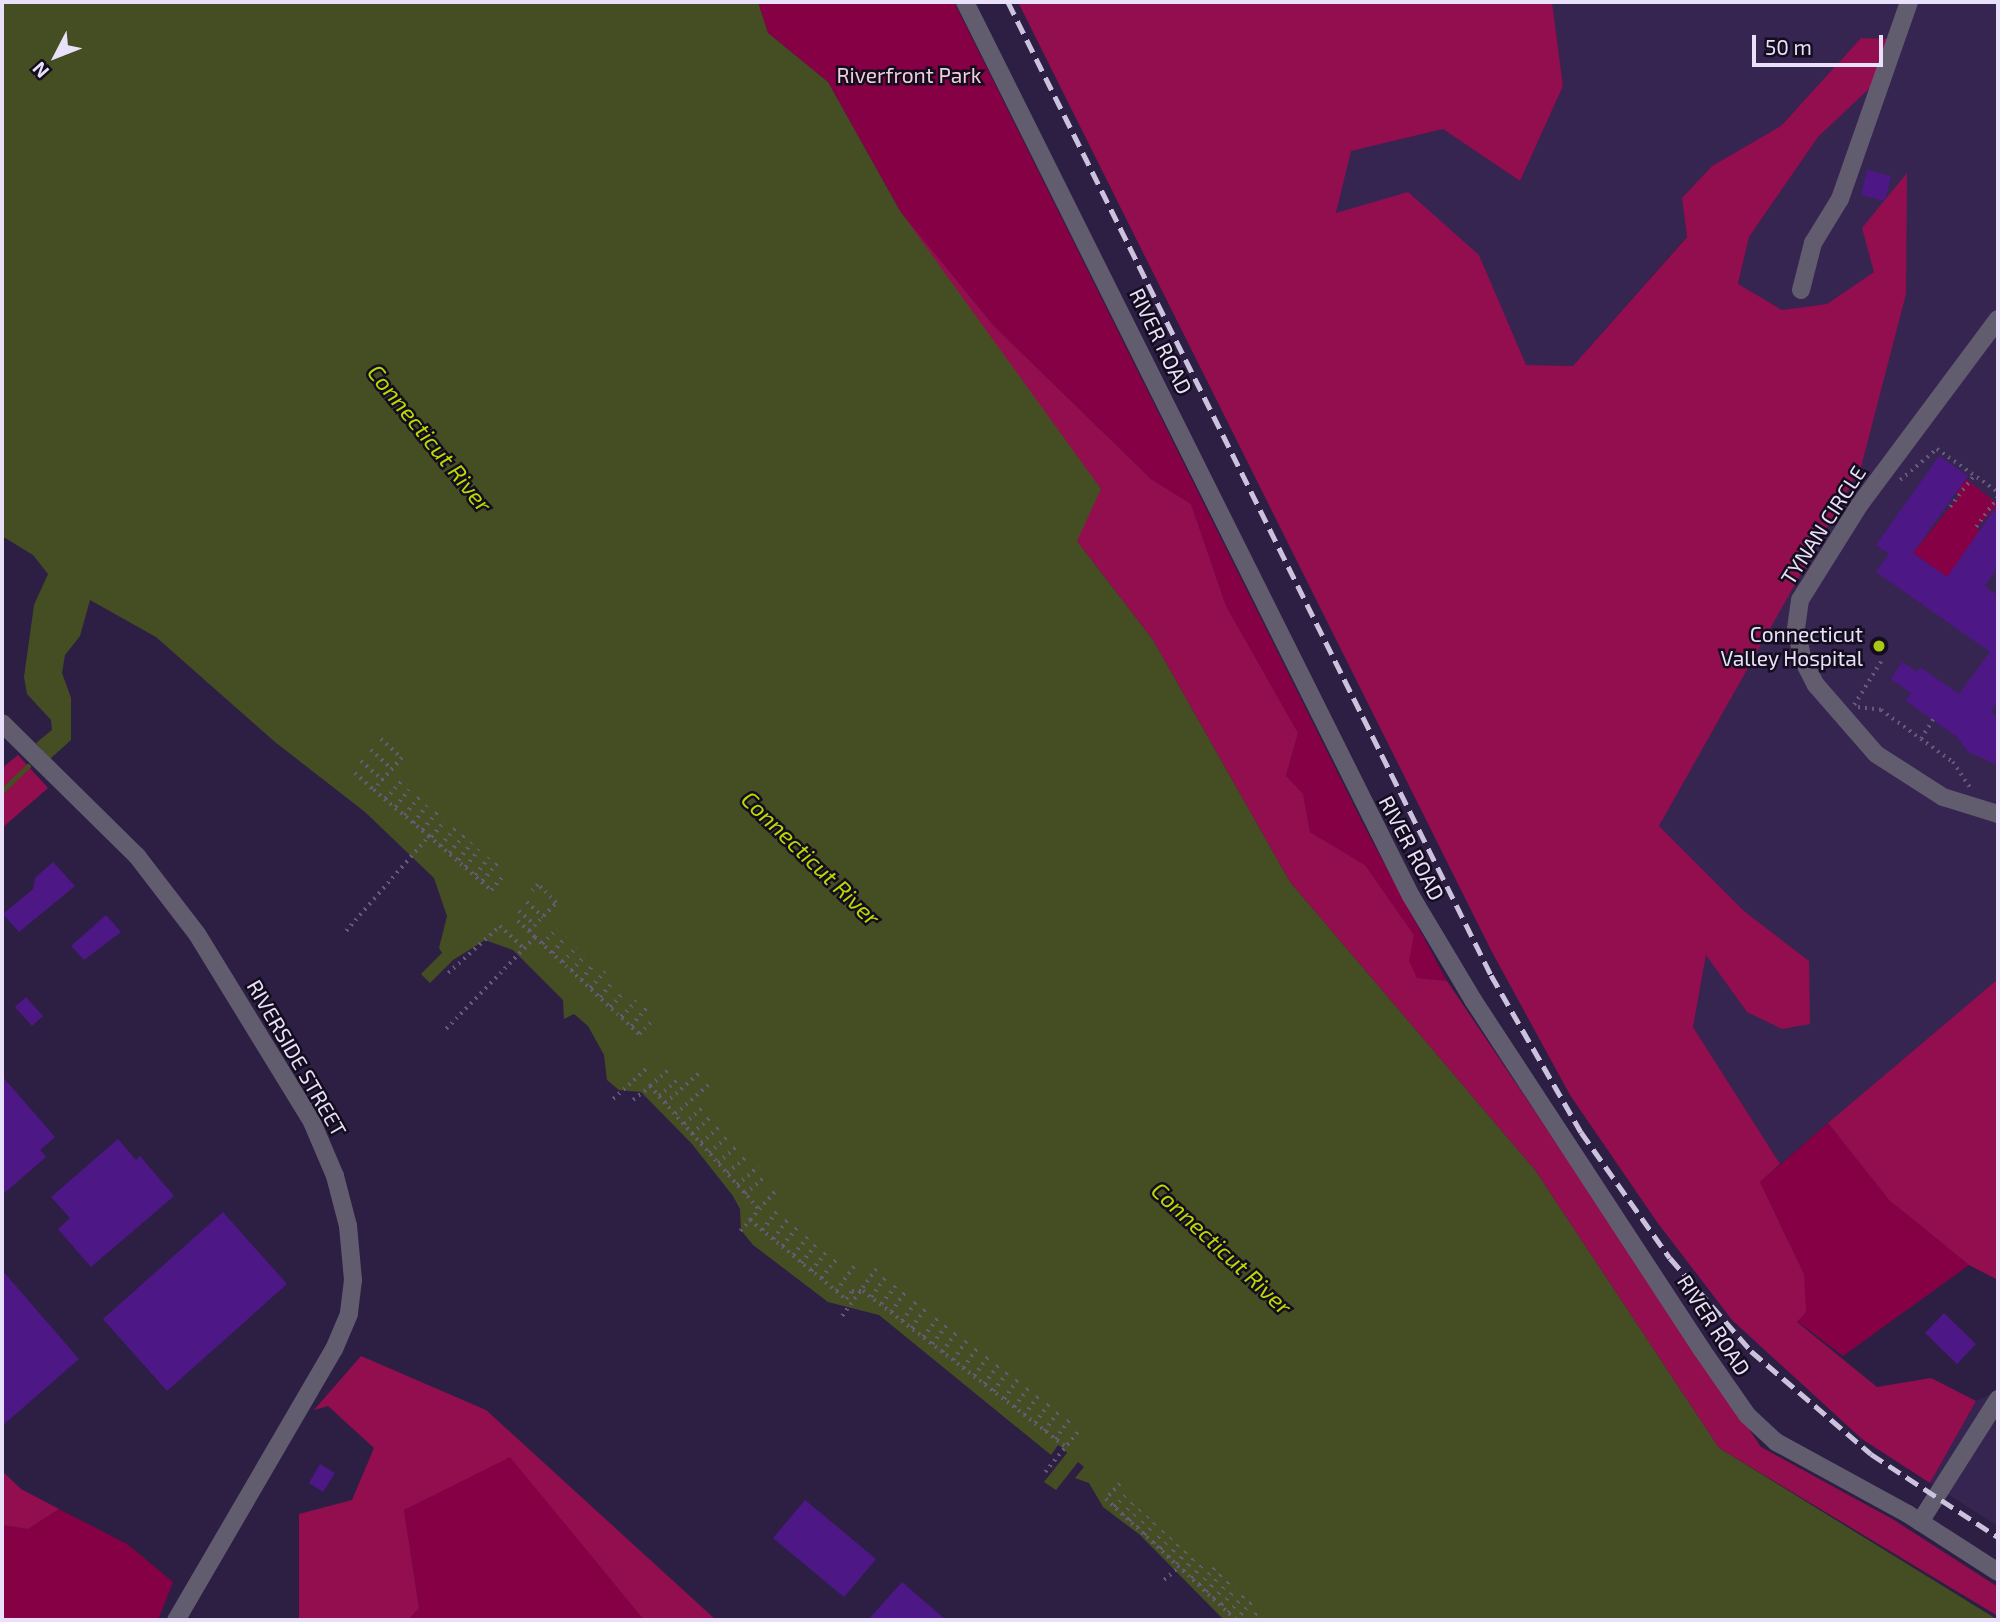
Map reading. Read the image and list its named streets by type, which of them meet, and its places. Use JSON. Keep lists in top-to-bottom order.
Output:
{
  "streets": {
    "street": ["RIVER ROAD", "TYNAN CIRCLE", "RIVERSIDE STREET"]
  },
  "water": ["Connecticut River"],
  "parks": ["Riverfront Park"],
  "places": ["Connecticut Valley Hospital"],
  "scale_bar": "50 m",
  "north": "bottom left"
}
